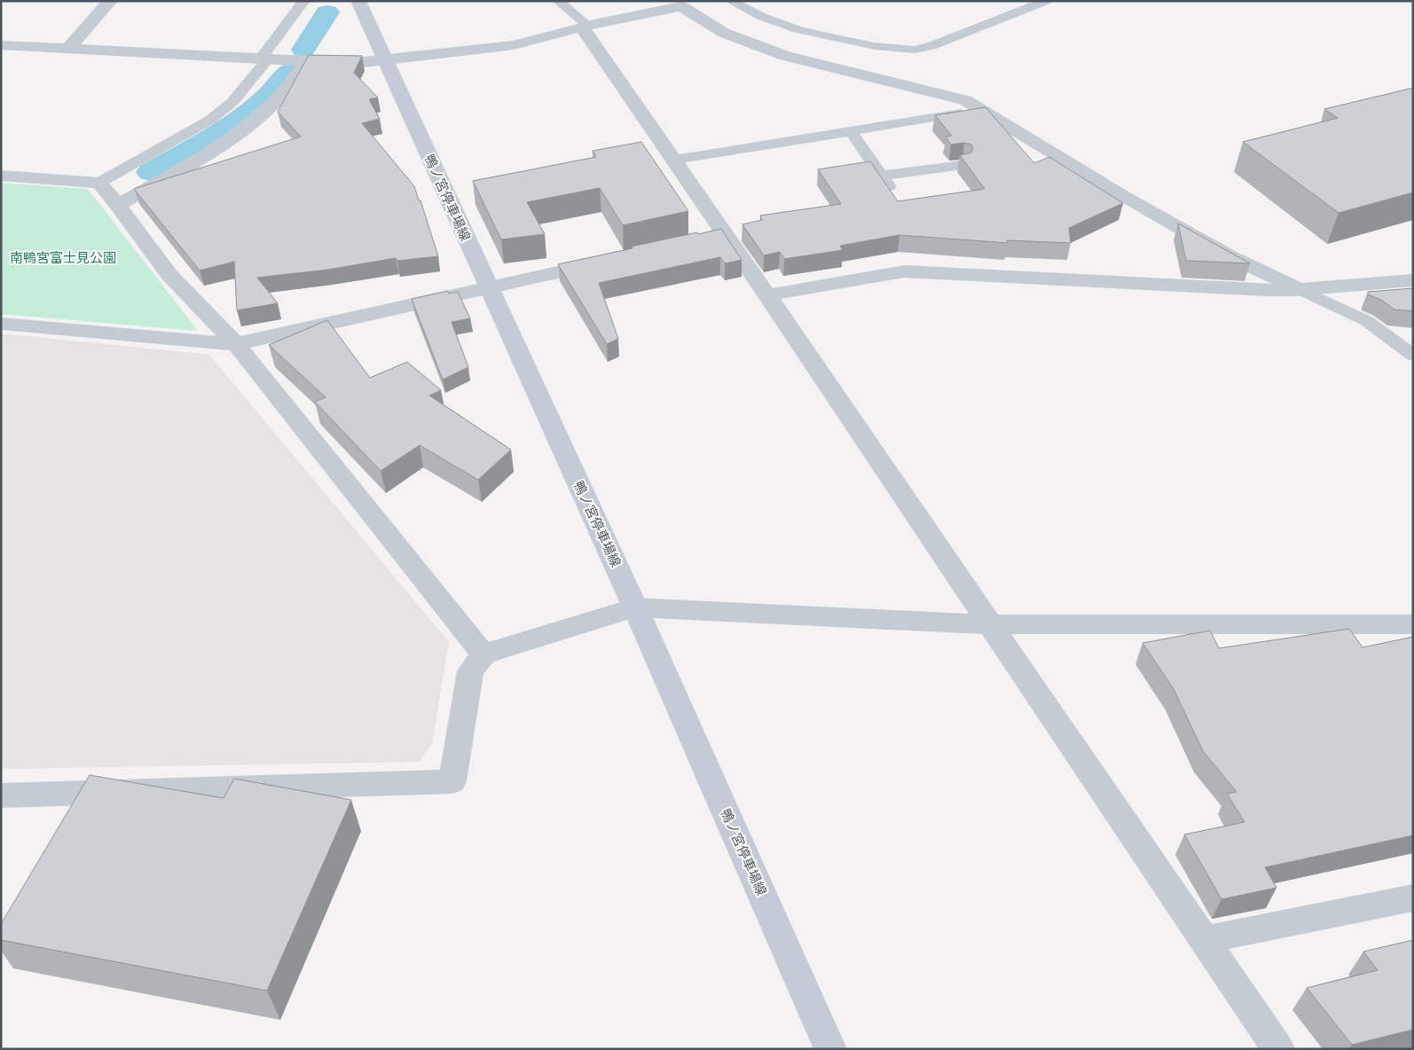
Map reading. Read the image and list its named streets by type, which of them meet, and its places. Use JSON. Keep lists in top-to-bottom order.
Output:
{
  "streets": {
    "main road": ["鴨ノ宮停車場線"]
  },
  "parks": ["南鴨宮富士見公園"]
}
